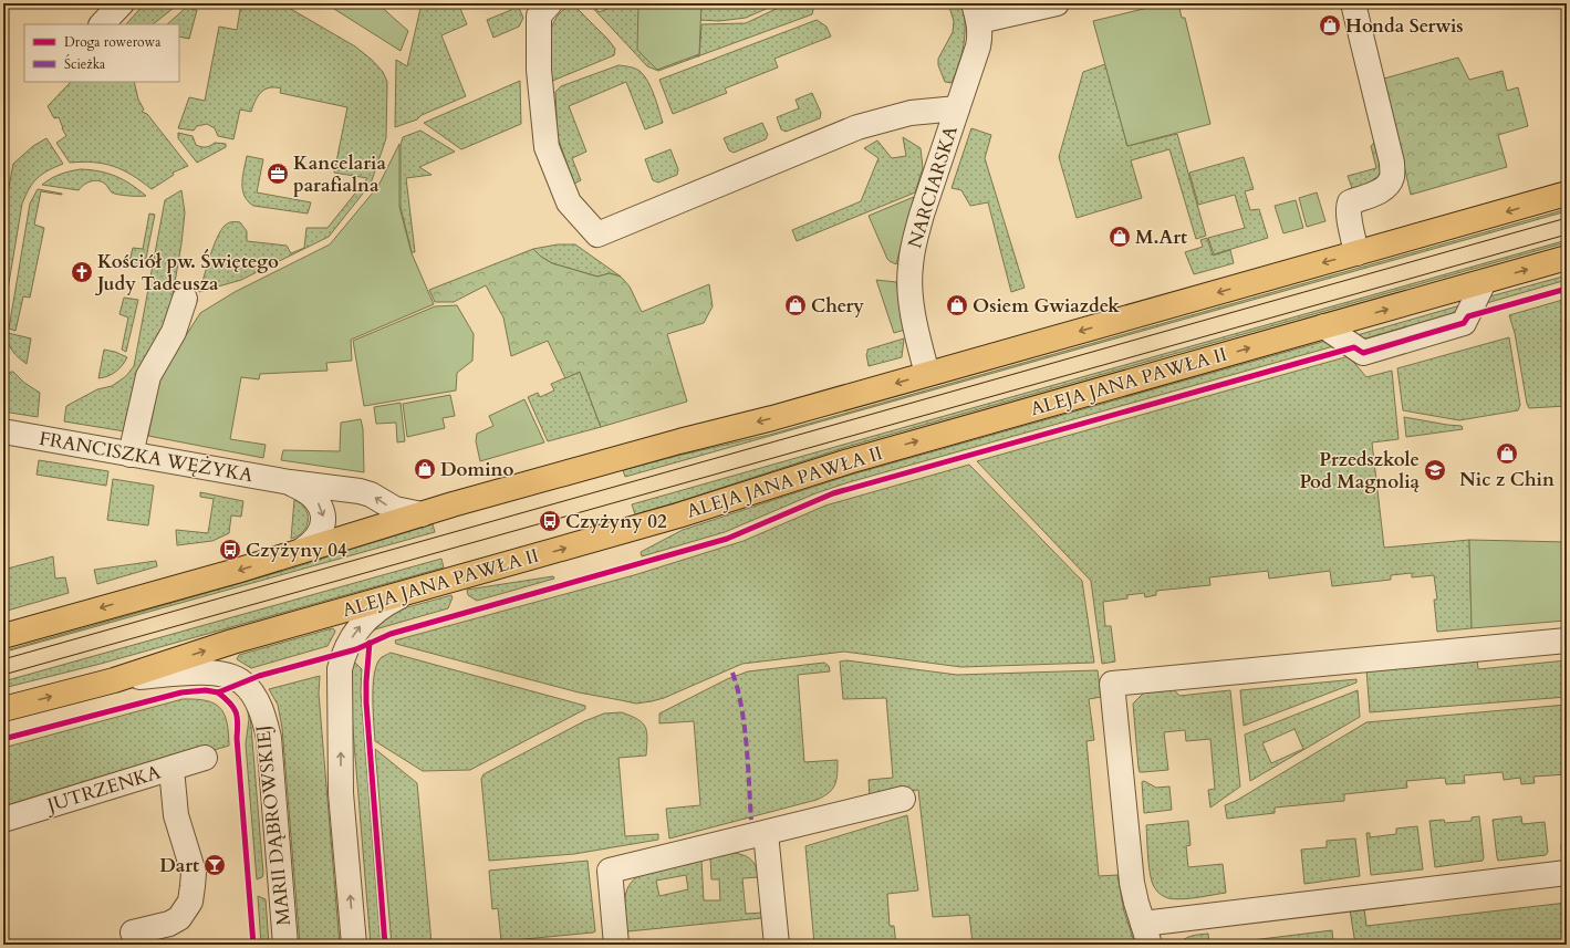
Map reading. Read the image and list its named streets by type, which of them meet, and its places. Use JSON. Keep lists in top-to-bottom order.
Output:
{
  "streets": {
    "main road": ["ALEJA JANA PAWŁA II"],
    "street": [
      "NARCIARSKA",
      "FRANCISZKA WĘŻYKA",
      "JUTRZENKA",
      "MARII DĄBROWSKIEJ"
    ]
  },
  "crossings": [
    ["ALEJA JANA PAWŁA II", "MARII DĄBROWSKIEJ"]
  ],
  "places": {
    "shop": [
      "Honda Serwis",
      "M.Art",
      "Chery",
      "Osiem Gwiazdek",
      "Nic z Chin",
      "Domino"
    ],
    "office": ["Kancelaria parafialna"],
    "church": ["Kościół pw. Świętego Judy Tadeusza"],
    "school or university": ["Przedszkole Pod Magnolią"],
    "bus stop": ["Czyżyny 02", "Czyżyny 04"],
    "bar": ["Dart"]
  },
  "legend": ["Droga rowerowa", "Ścieżka"]
}
